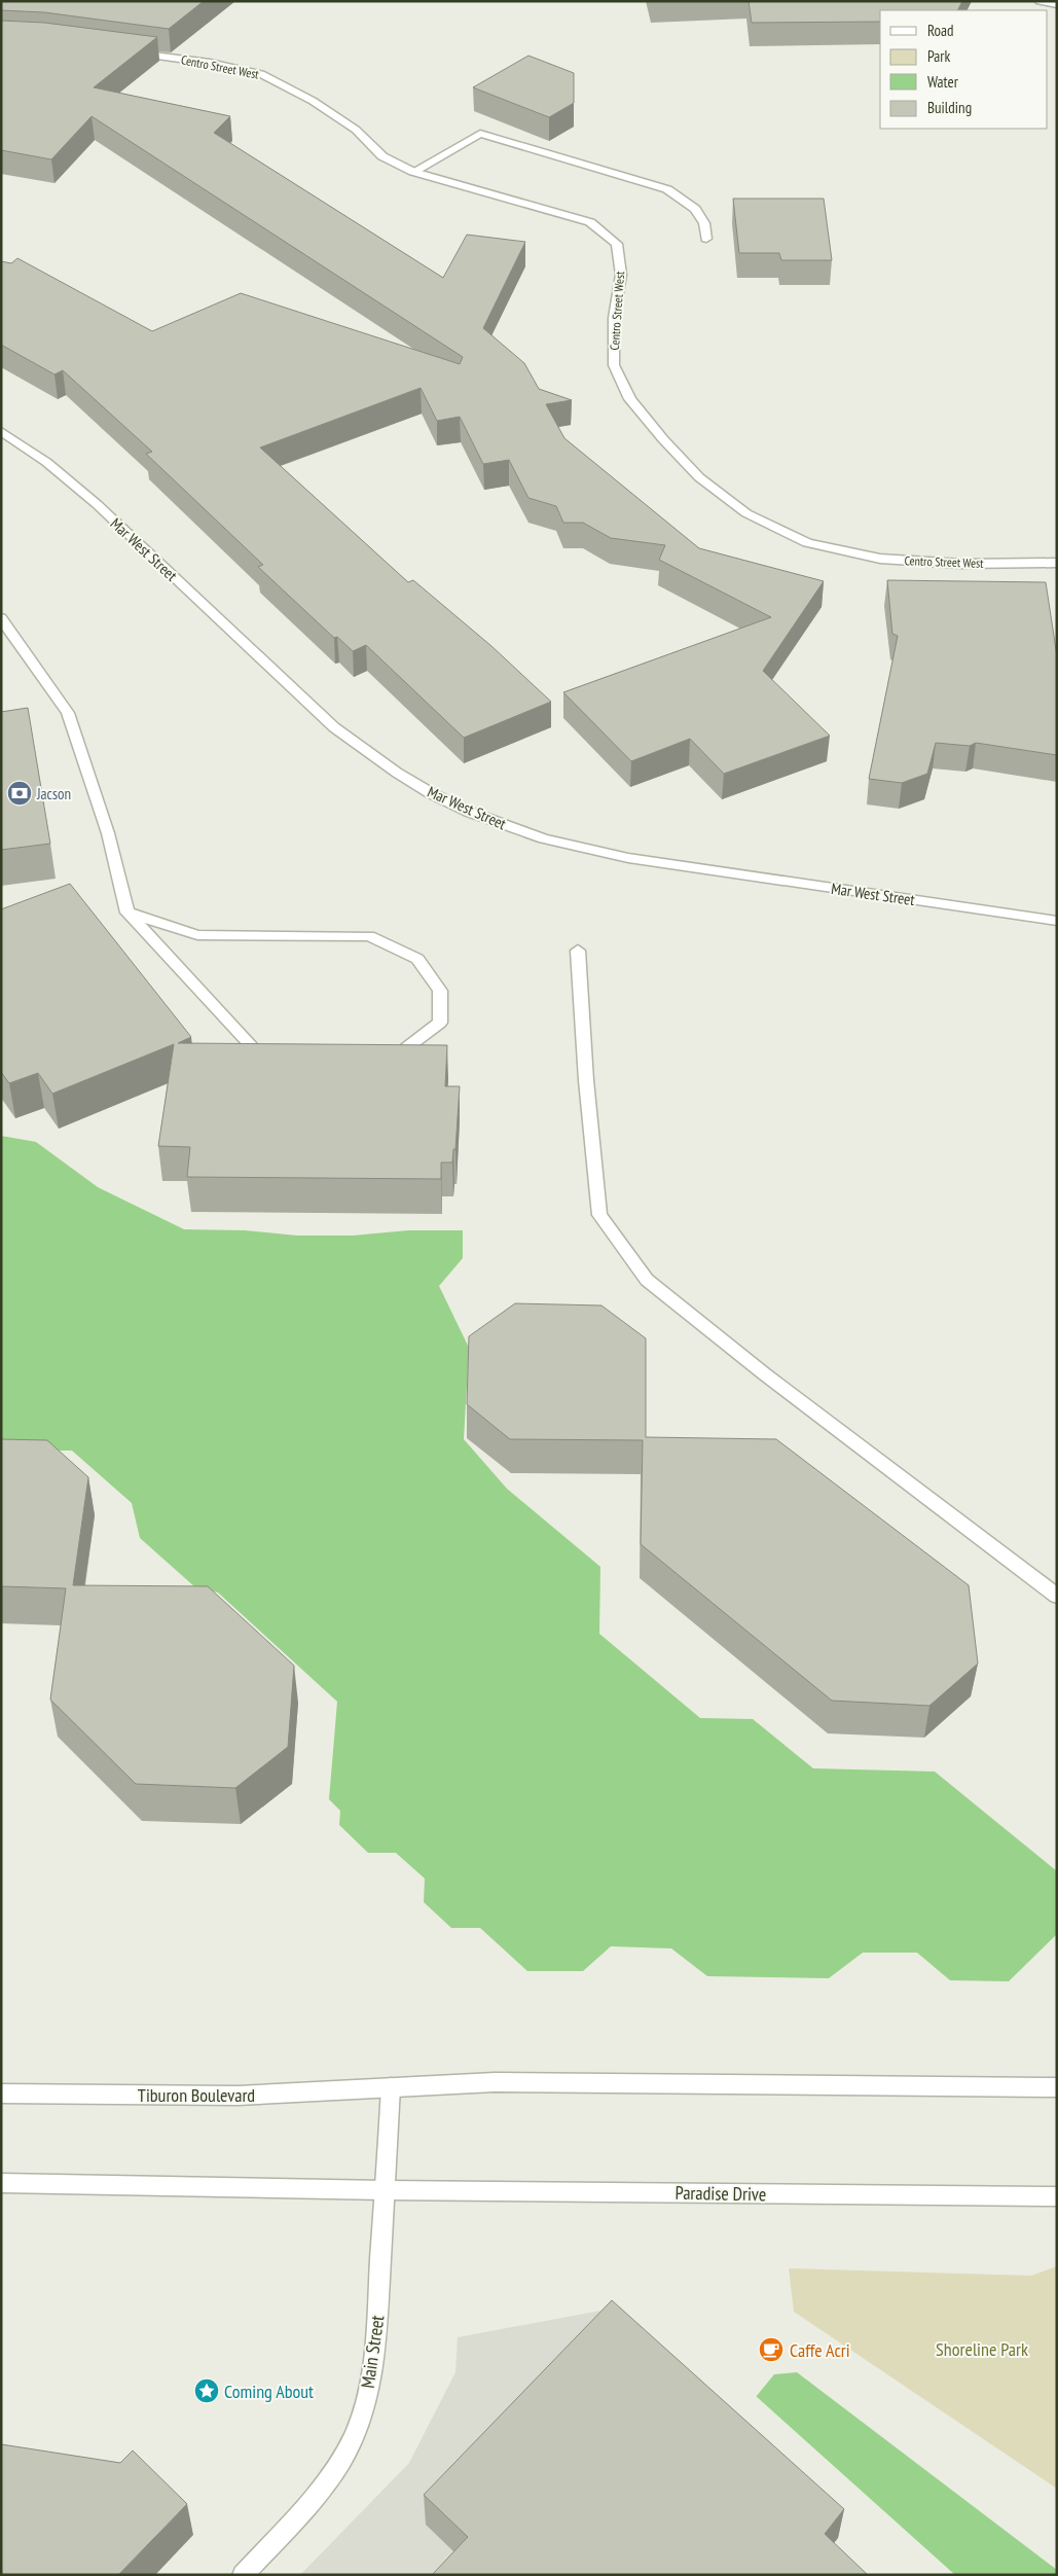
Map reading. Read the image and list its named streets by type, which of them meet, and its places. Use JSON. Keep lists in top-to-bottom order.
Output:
{
  "streets": {
    "street": [
      "Centro Street West",
      "Mar West Street",
      "Tiburon Boulevard",
      "Paradise Drive",
      "Main Street"
    ]
  },
  "crossings": [
    ["Tiburon Boulevard", "Main Street"],
    ["Paradise Drive", "Main Street"]
  ],
  "parks": ["Shoreline Park"],
  "places": {
    "bank": ["Jacson"],
    "cafe": ["Caffe Acri"],
    "place": ["Coming About"]
  },
  "legend": [
    "Road",
    "Park",
    "Water",
    "Building"
  ]
}
